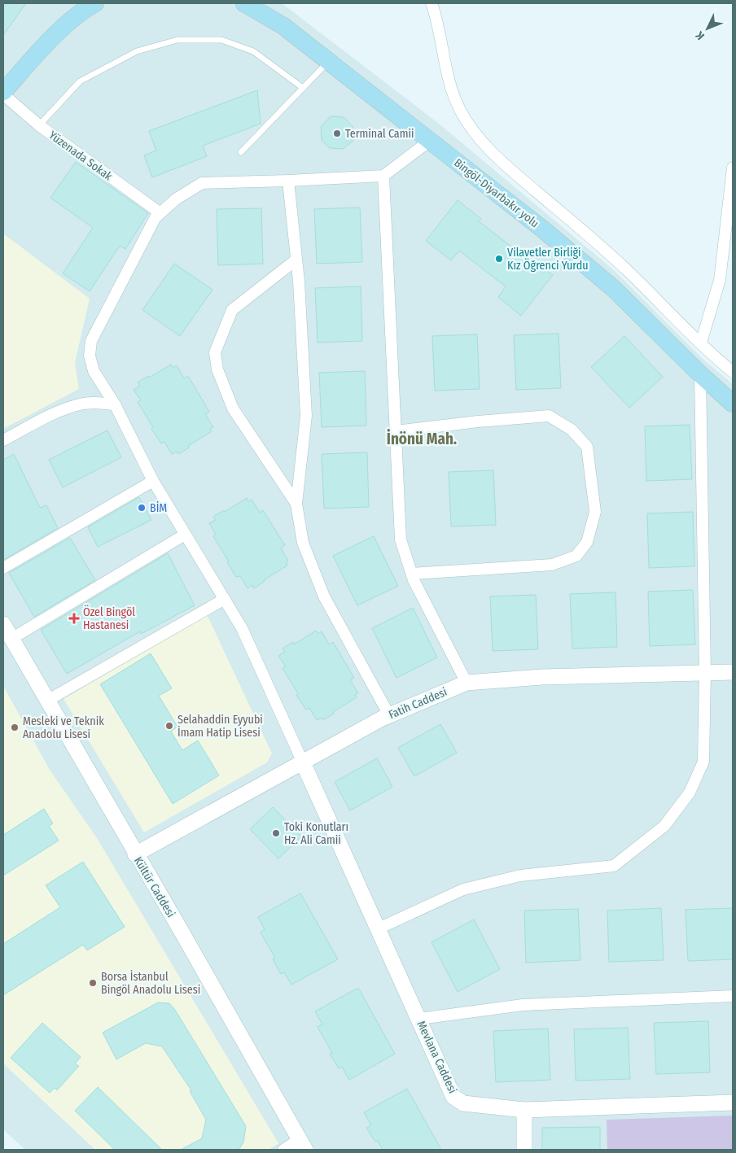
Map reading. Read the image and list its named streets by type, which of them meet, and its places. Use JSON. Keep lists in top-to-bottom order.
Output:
{
  "streets": {
    "main road": ["Bingöl-Diyarbakır yolu"],
    "street": [
      "Yüzenada Sokak",
      "Fatih Caddesi",
      "Kültür Caddesi",
      "Mevlana Caddesi"
    ]
  },
  "crossings": [
    ["Fatih Caddesi", "Kültür Caddesi"],
    ["Fatih Caddesi", "Mevlana Caddesi"]
  ],
  "districts": ["İnönü Mah."],
  "places": {
    "other": [
      "Terminal Camii",
      "Vilayetler Birliği Kız Öğrenci Yurdu",
      "BİM",
      "Selahaddin Eyyubi İmam Hatip Lisesi",
      "Mesleki ve Teknik Anadolu Lisesi",
      "Toki Konutları Hz. Ali Camii",
      "Borsa İstanbul Bingöl Anadolu Lisesi"
    ],
    "health": ["Özel Bingöl Hastanesi"]
  },
  "north": "bottom left"
}
